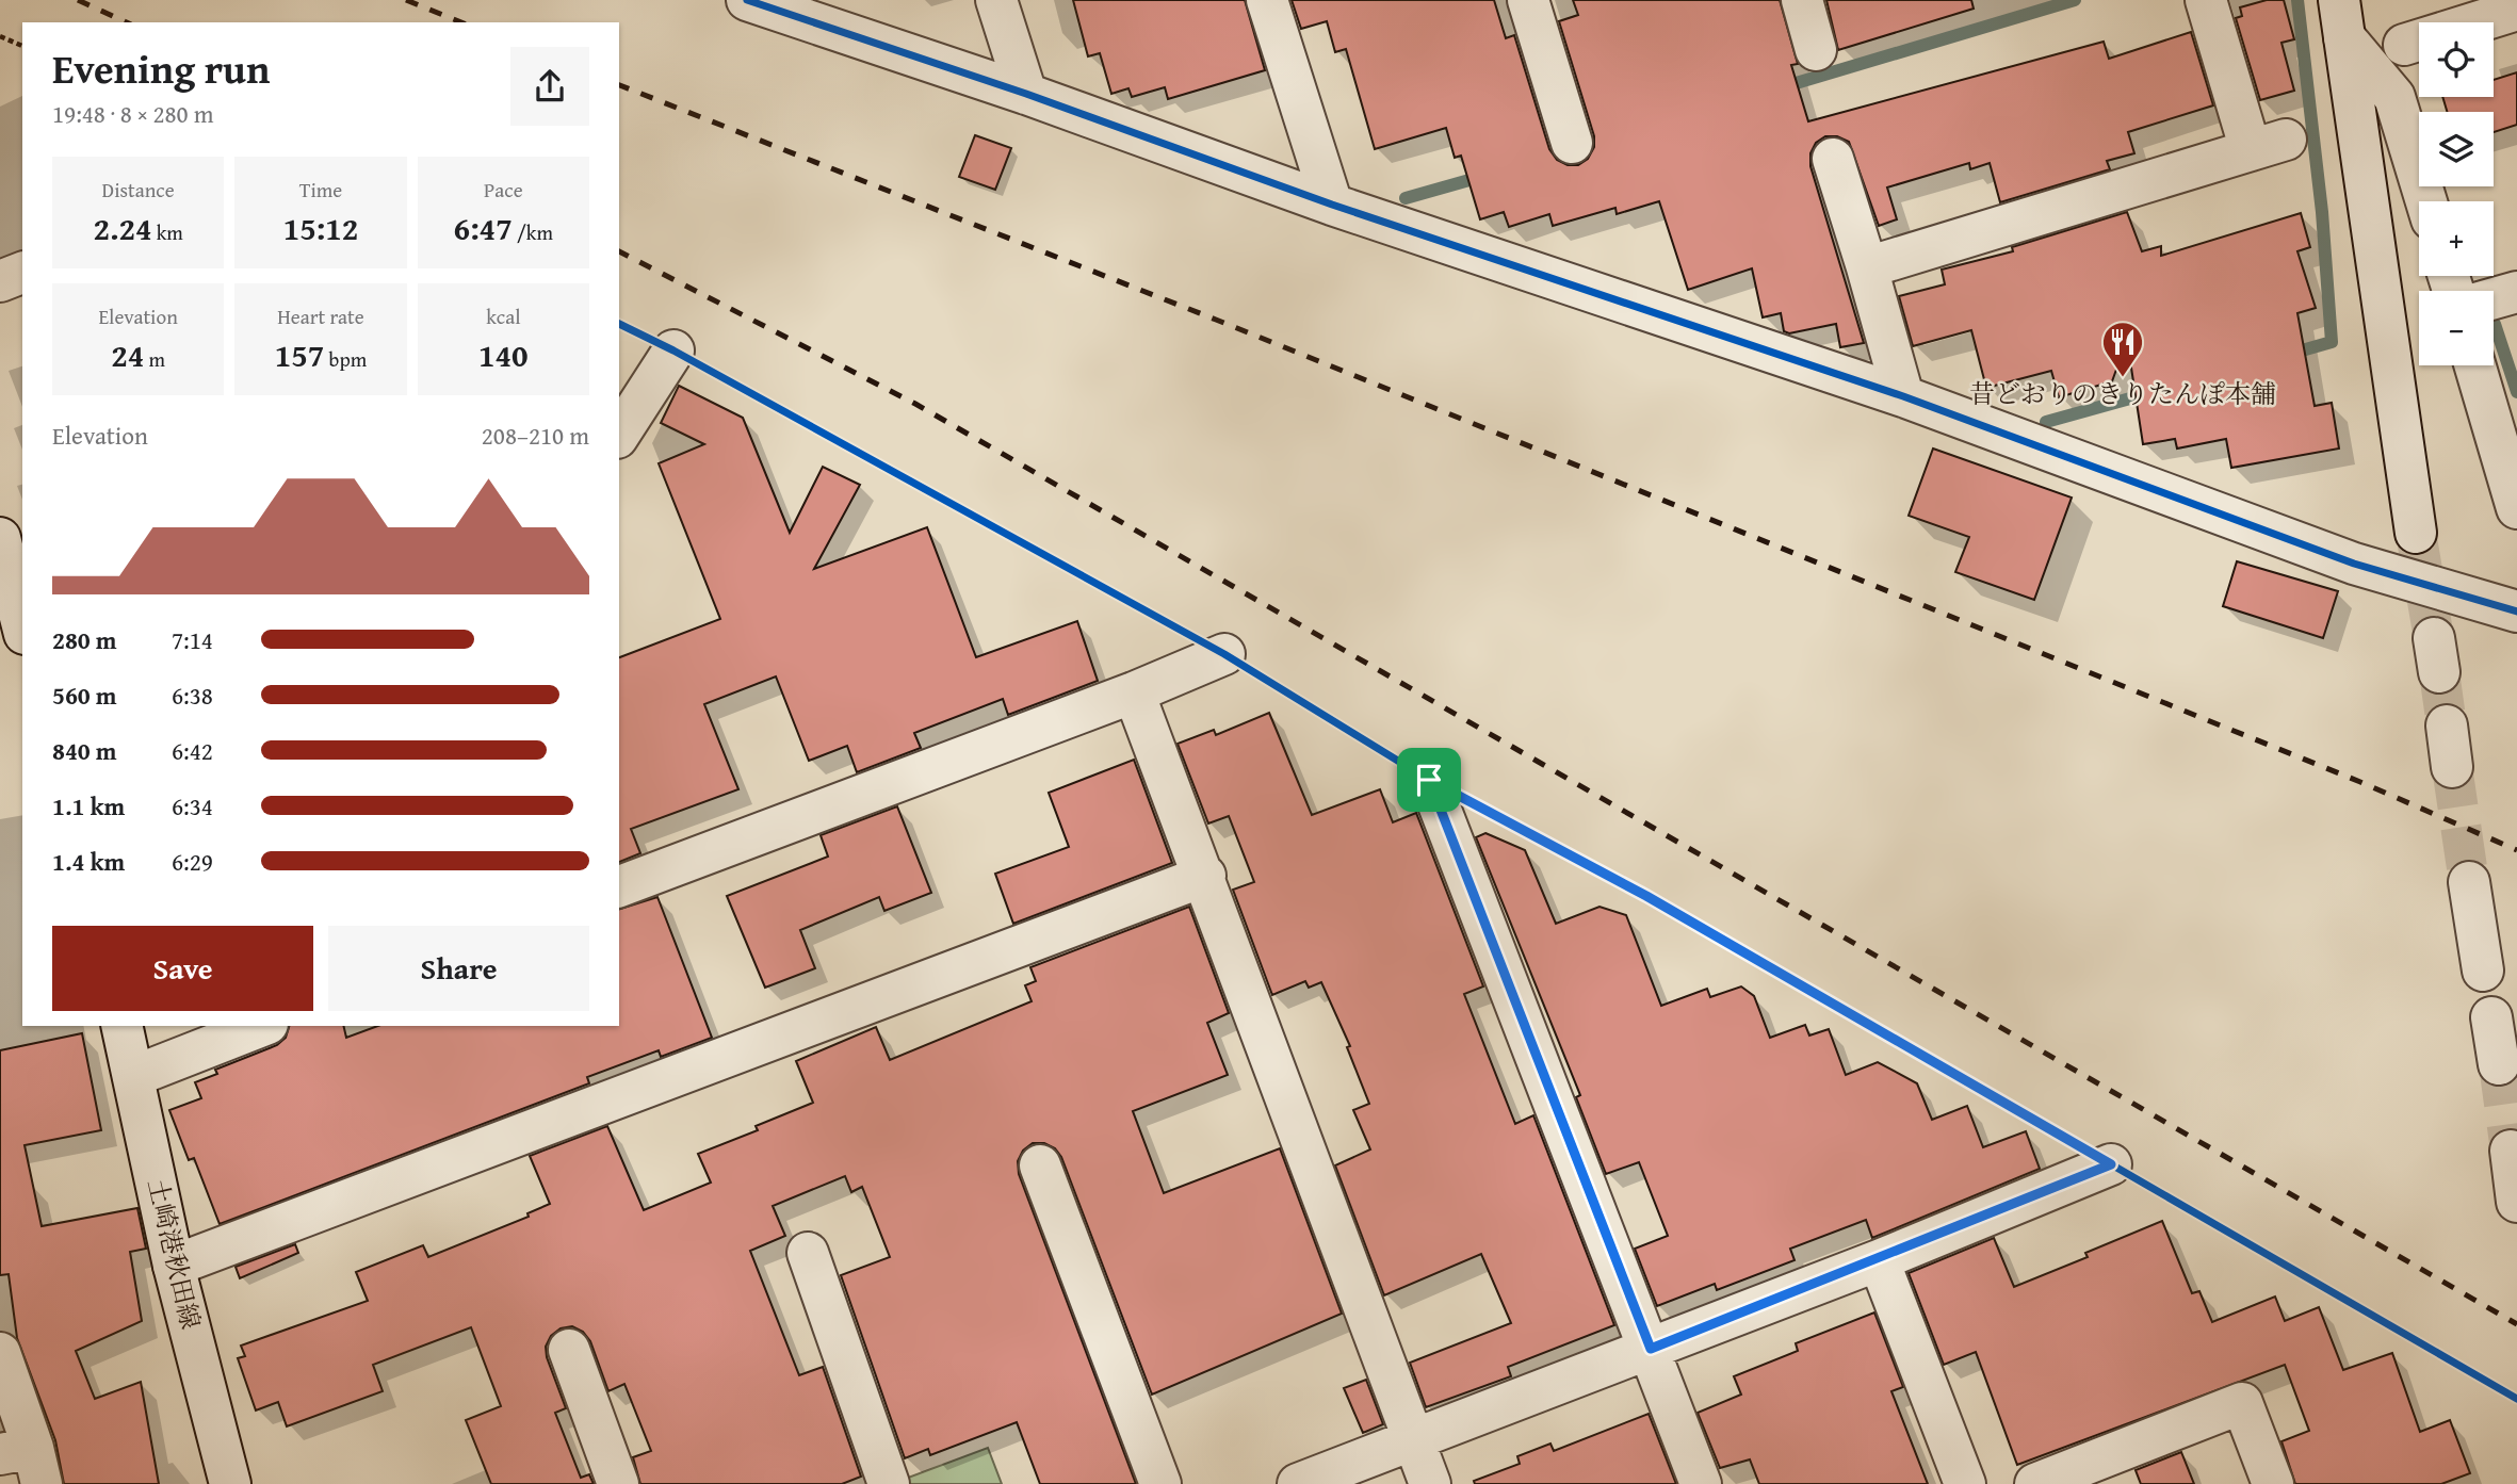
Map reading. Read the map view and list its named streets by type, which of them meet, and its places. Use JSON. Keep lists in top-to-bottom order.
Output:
{
  "streets": {
    "street": ["土崎港秋田線"]
  },
  "places": {
    "restaurant": ["昔どおりのきりたんぽ本舗"]
  },
  "page": {
    "map_buttons": ["+", "−"],
    "heading": ["Evening run", "19:48 · 8 × 280 m"],
    "stats": [
      ["Distance", "2.24 km"],
      ["Time", "15:12"],
      ["Pace", "6:47 /km"],
      ["Elevation", "24 m"],
      ["Heart rate", "157 bpm"],
      ["kcal", "140"]
    ],
    "chart": ["Elevation", "208–210 m"],
    "list": [
      {
        "name": "280 m",
        "note": "7:14"
      },
      {
        "name": "560 m",
        "note": "6:38"
      },
      {
        "name": "840 m",
        "note": "6:42"
      },
      {
        "name": "1.1 km",
        "note": "6:34"
      },
      {
        "name": "1.4 km",
        "note": "6:29"
      }
    ],
    "buttons": ["Save", "Share"]
  }
}
